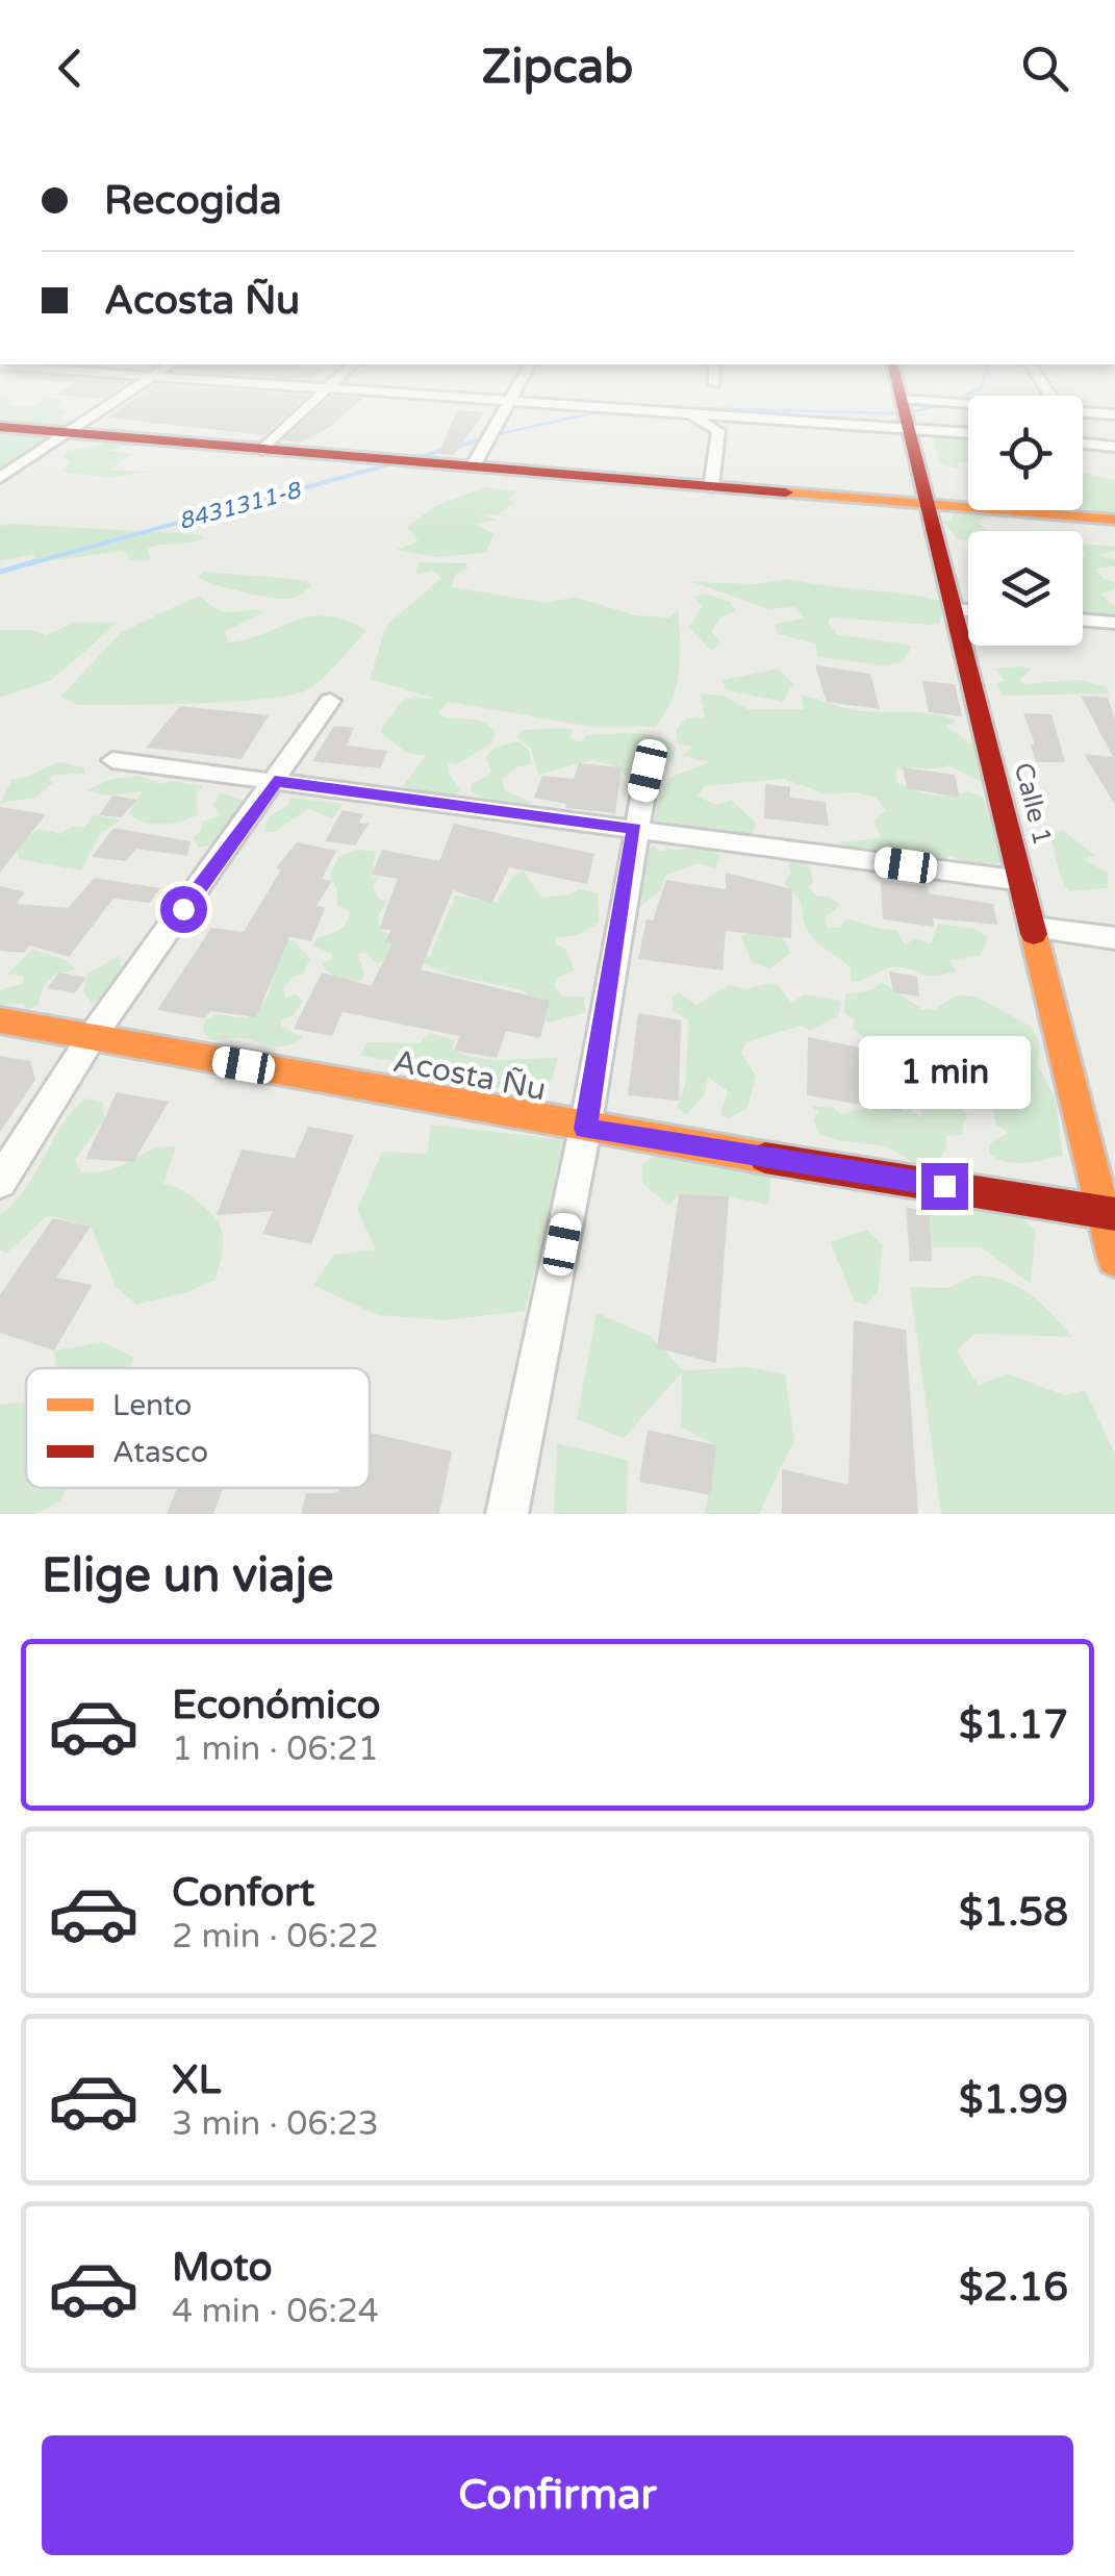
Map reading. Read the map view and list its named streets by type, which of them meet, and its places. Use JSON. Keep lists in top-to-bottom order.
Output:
{
  "streets": {
    "street": ["Calle 1", "Acosta Ñu"]
  },
  "crossings": [
    ["Calle 1", "Acosta Ñu"]
  ],
  "water": ["8431311-8"],
  "legend": ["Lento", "Atasco"],
  "page": {
    "header": "Zipcab",
    "banner": ["Recogida", "Acosta Ñu"],
    "bubble": "1 min",
    "heading": "Elige un viaje",
    "list": [
      {
        "name": "Económico",
        "note": "1 min · 06:21",
        "value": "$1.17"
      },
      {
        "name": "Confort",
        "note": "2 min · 06:22",
        "value": "$1.58"
      },
      {
        "name": "XL",
        "note": "3 min · 06:23",
        "value": "$1.99"
      },
      {
        "name": "Moto",
        "note": "4 min · 06:24",
        "value": "$2.16"
      }
    ],
    "buttons": "Confirmar"
  }
}
